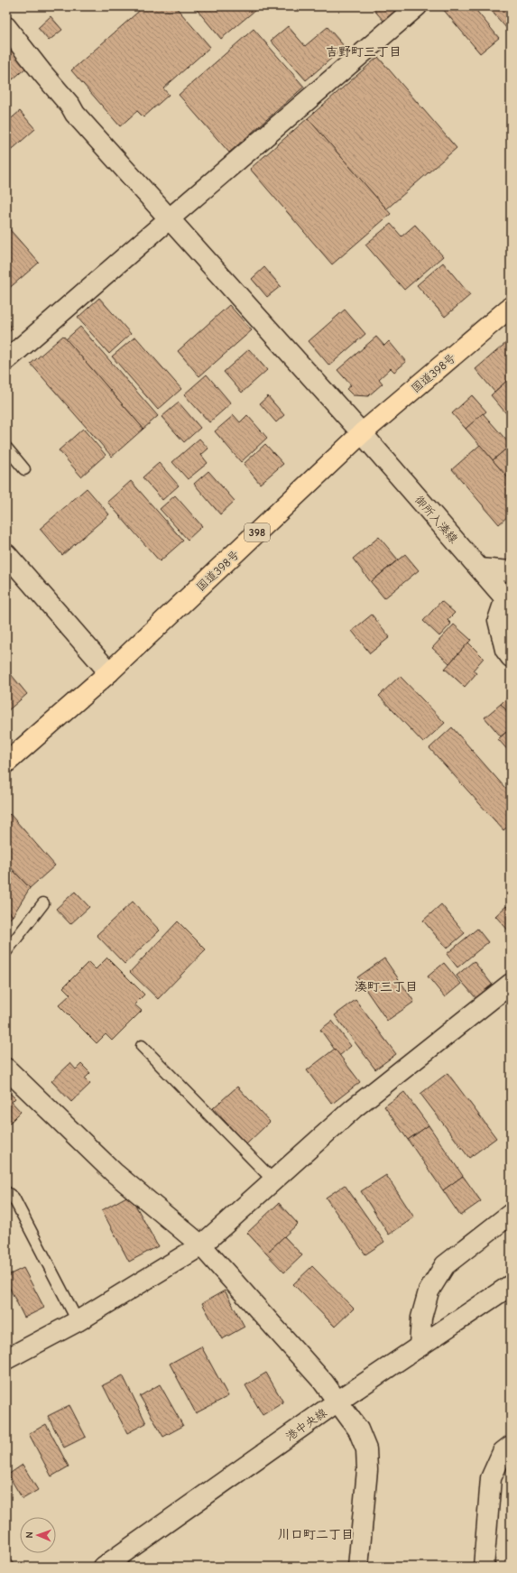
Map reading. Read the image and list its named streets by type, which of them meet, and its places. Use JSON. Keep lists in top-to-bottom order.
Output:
{
  "streets": {
    "highway": ["国道398号", "398"],
    "street": ["御所入湊線", "港中央線"]
  },
  "crossings": [
    ["国道398号", "御所入湊線"]
  ],
  "districts": ["吉野町三丁目", "湊町三丁目", "川口町二丁目"],
  "north": "left"
}
